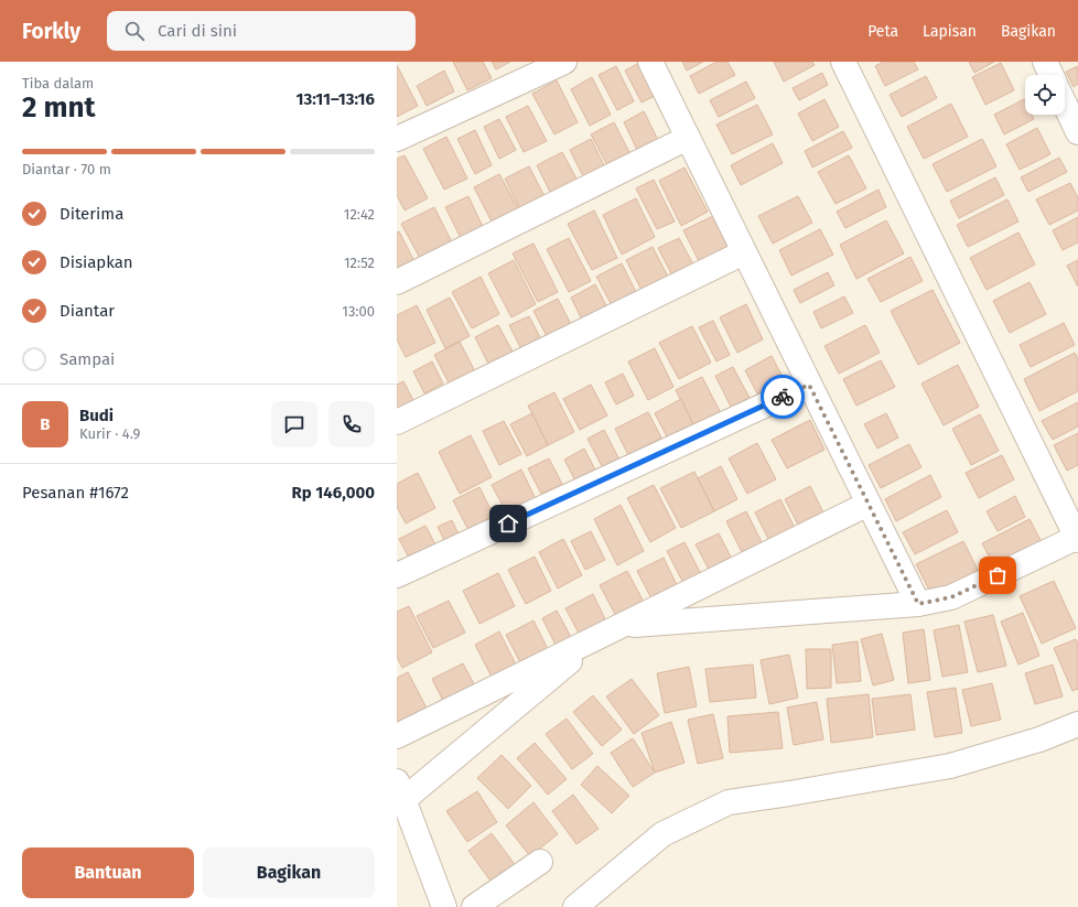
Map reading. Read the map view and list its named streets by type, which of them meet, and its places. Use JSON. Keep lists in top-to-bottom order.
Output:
{
  "page": {
    "header": "Forkly",
    "search": "Cari di sini",
    "nav": ["Peta", "Lapisan", "Bagikan"],
    "heading": ["2 mnt", "Tiba dalam", "13:11–13:16"],
    "panel": [
      "Budi",
      "Kurir · 4.9",
      "Pesanan #1672",
      "Rp 146,000"
    ],
    "bar": "Diantar · 70 m",
    "list": [
      ["Diterima", "12:42"],
      ["Disiapkan", "12:52"],
      ["Diantar", "13:00"],
      "Sampai"
    ],
    "round": "B",
    "buttons": ["Bantuan", "Bagikan"]
  }
}
